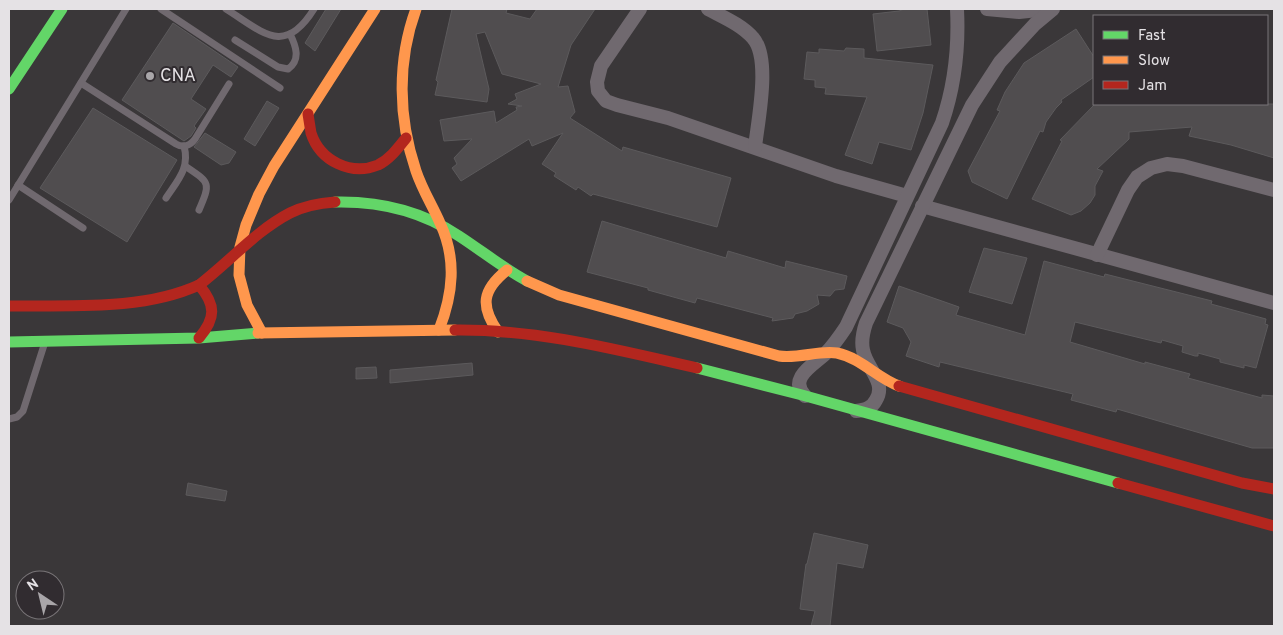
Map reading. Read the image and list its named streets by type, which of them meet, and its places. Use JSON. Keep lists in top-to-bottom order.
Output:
{
  "places": ["CNA"],
  "legend": ["Fast", "Slow", "Jam"],
  "north": "top left"
}
